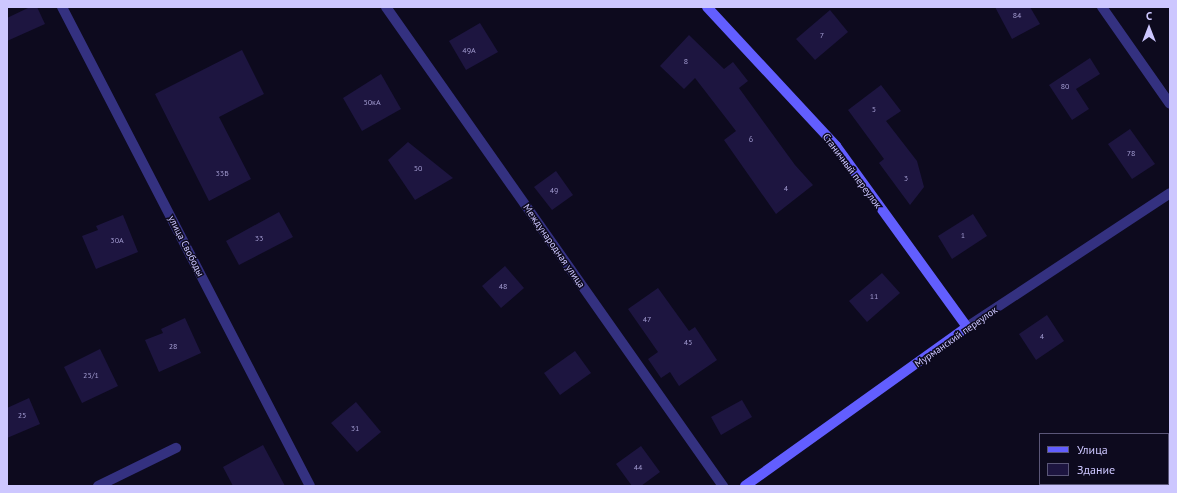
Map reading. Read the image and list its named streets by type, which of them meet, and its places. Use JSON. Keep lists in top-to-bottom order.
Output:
{
  "streets": {
    "street": [
      "Станичный переулок",
      "улица Свободы",
      "Международная улица",
      "Мурманский переулок"
    ]
  },
  "crossings": [
    ["Станичный переулок", "Мурманский переулок"]
  ],
  "house_numbers": [
    "84",
    "7",
    "49А",
    "8",
    "80",
    "50кА",
    "5",
    "6",
    "78",
    "50",
    "33Б",
    "3",
    "4",
    "49",
    "1",
    "33",
    "30А",
    "48",
    "11",
    "47",
    "4",
    "45",
    "28",
    "25/1",
    "25",
    "31",
    "44"
  ],
  "legend": ["Улица", "Здание"],
  "north": "top"
}
